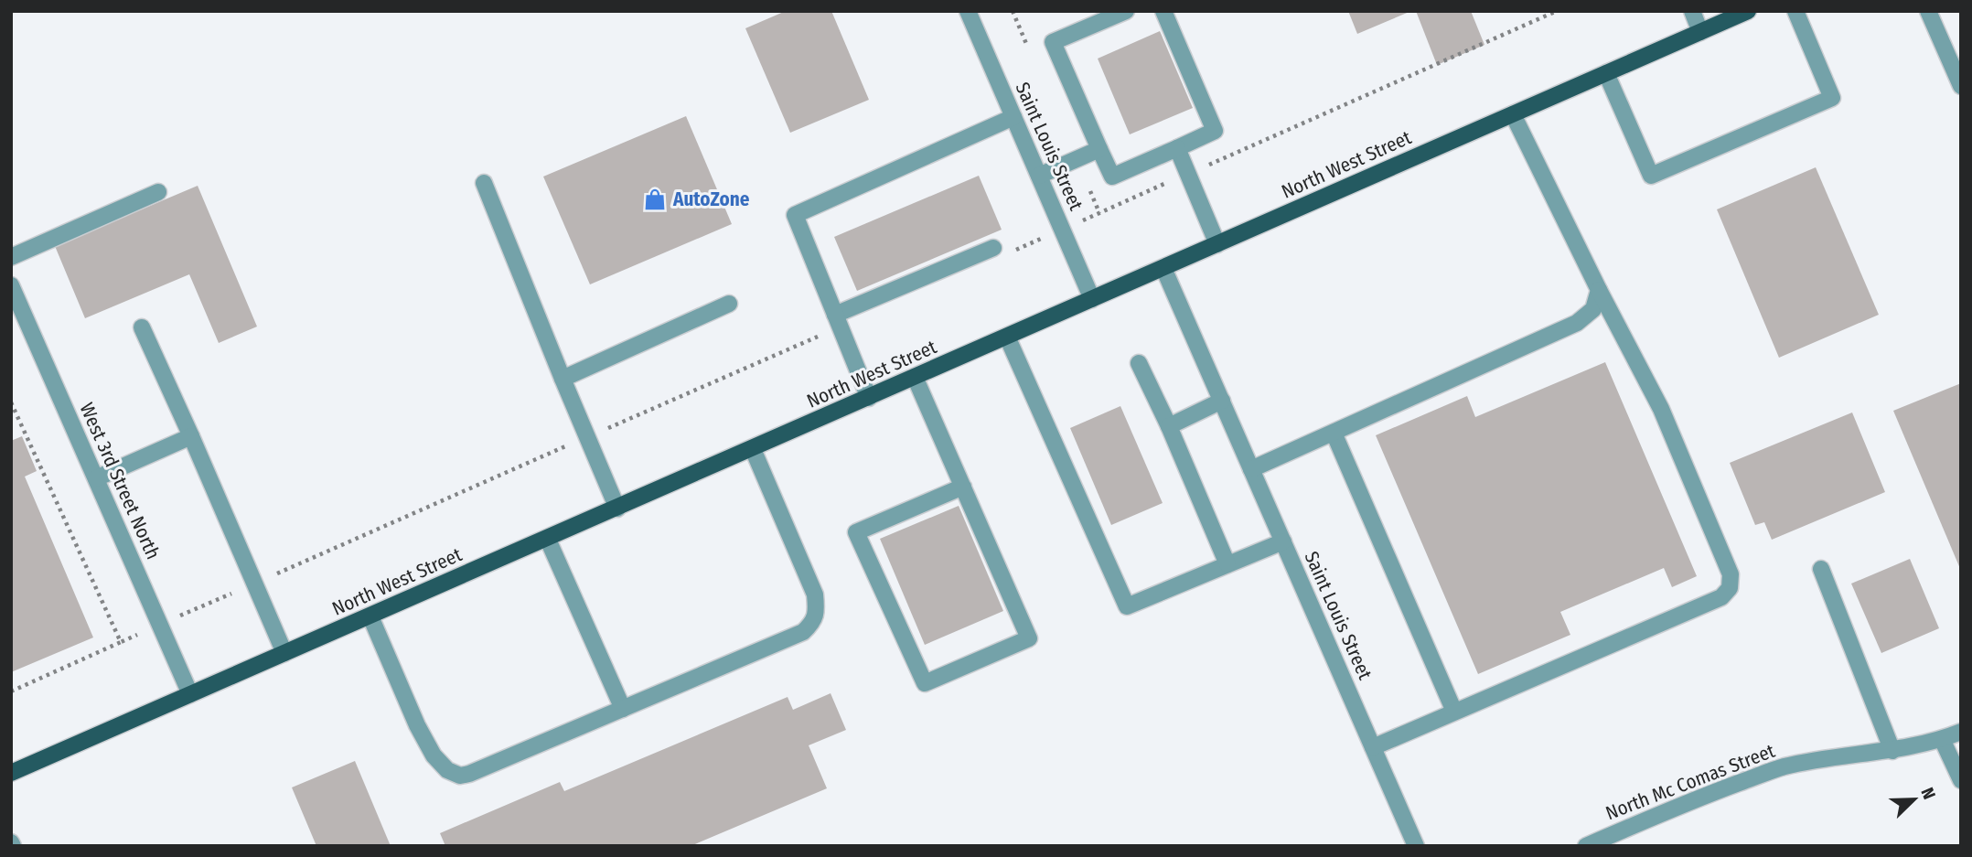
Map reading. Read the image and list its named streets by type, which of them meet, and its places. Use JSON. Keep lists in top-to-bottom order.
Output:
{
  "streets": {
    "main road": ["North West Street"],
    "street": ["Saint Louis Street", "West 3rd Street North", "North Mc Comas Street"]
  },
  "crossings": [
    ["Saint Louis Street", "North West Street"],
    ["North West Street", "West 3rd Street North"]
  ],
  "places": {
    "shop": ["AutoZone"]
  },
  "north": "top right"
}
